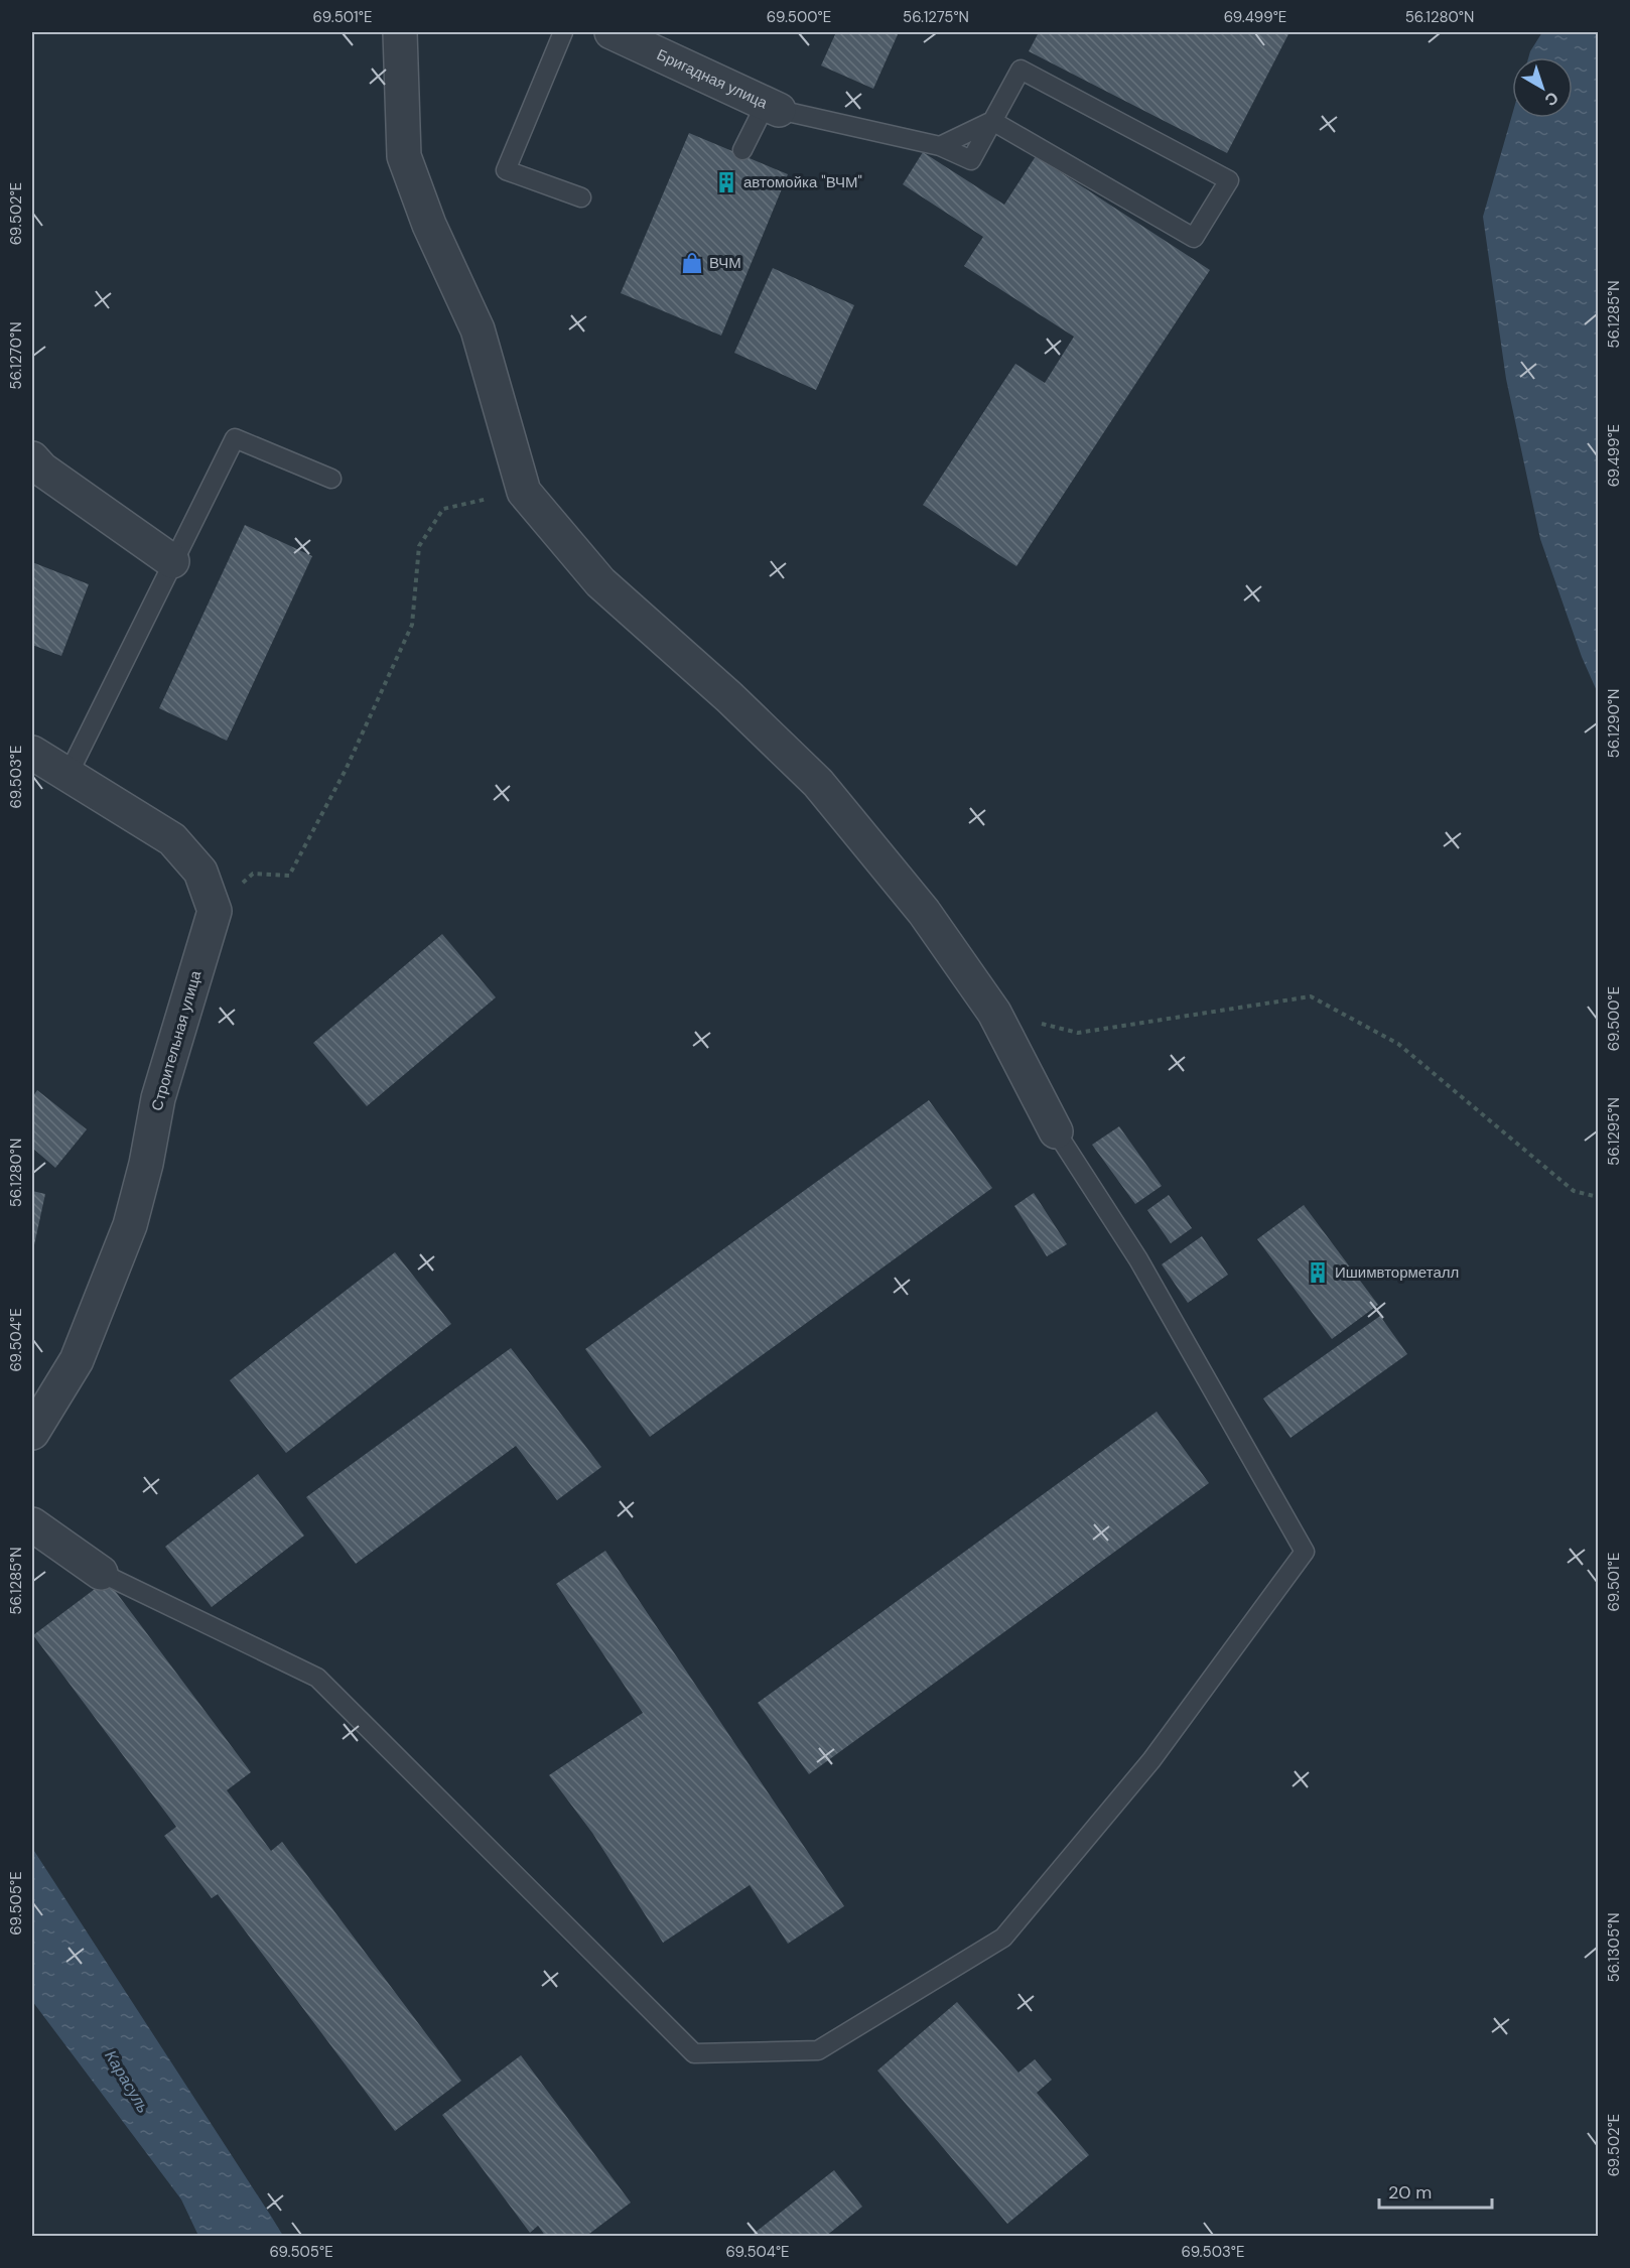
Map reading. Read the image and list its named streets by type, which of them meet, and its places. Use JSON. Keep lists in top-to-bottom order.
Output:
{
  "streets": {
    "street": ["Бригадная улица", "Строительная улица"]
  },
  "water": ["Карасуль"],
  "places": {
    "building": ["автомойка \"ВЧМ\"", "Ишимвторметалл"],
    "shop": ["ВЧМ"]
  },
  "scale_bar": "20 m",
  "north": "bottom right",
  "coordinates": [
    "69.501°E",
    "69.500°E",
    "56.1275°N",
    "69.499°E",
    "56.1280°N",
    "69.502°E",
    "56.1285°N",
    "56.1270°N",
    "56.1290°N",
    "69.503°E",
    "56.1295°N",
    "69.504°E",
    "69.505°E",
    "56.1305°N"
  ]
}
